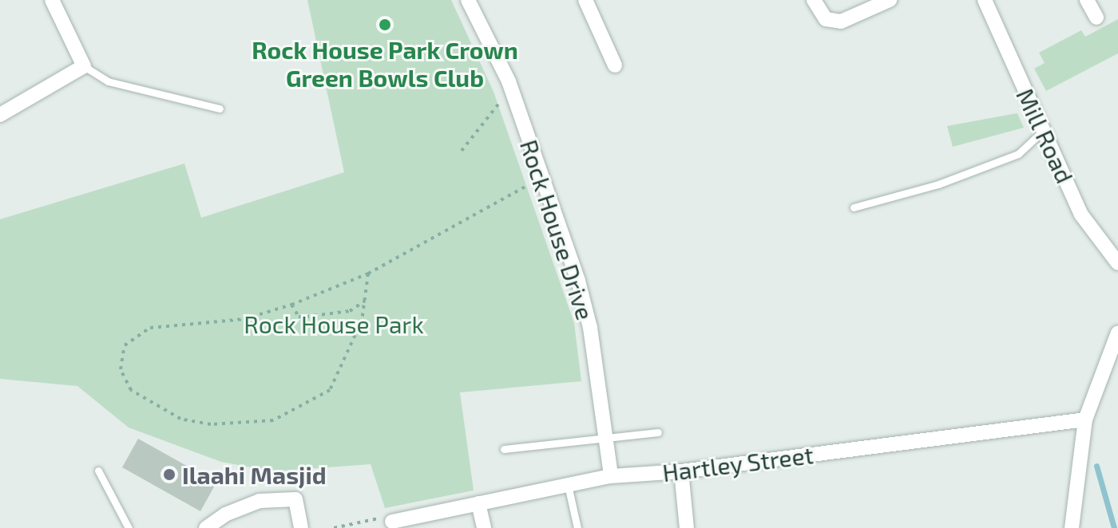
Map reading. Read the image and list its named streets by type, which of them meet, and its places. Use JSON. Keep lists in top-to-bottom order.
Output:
{
  "streets": {
    "street": ["Mill Road", "Rock House Drive", "Hartley Street"]
  },
  "crossings": [
    ["Rock House Drive", "Hartley Street"]
  ],
  "parks": ["Rock House Park"],
  "places": ["Rock House Park Crown Green Bowls Club", "Ilaahi Masjid"]
}
